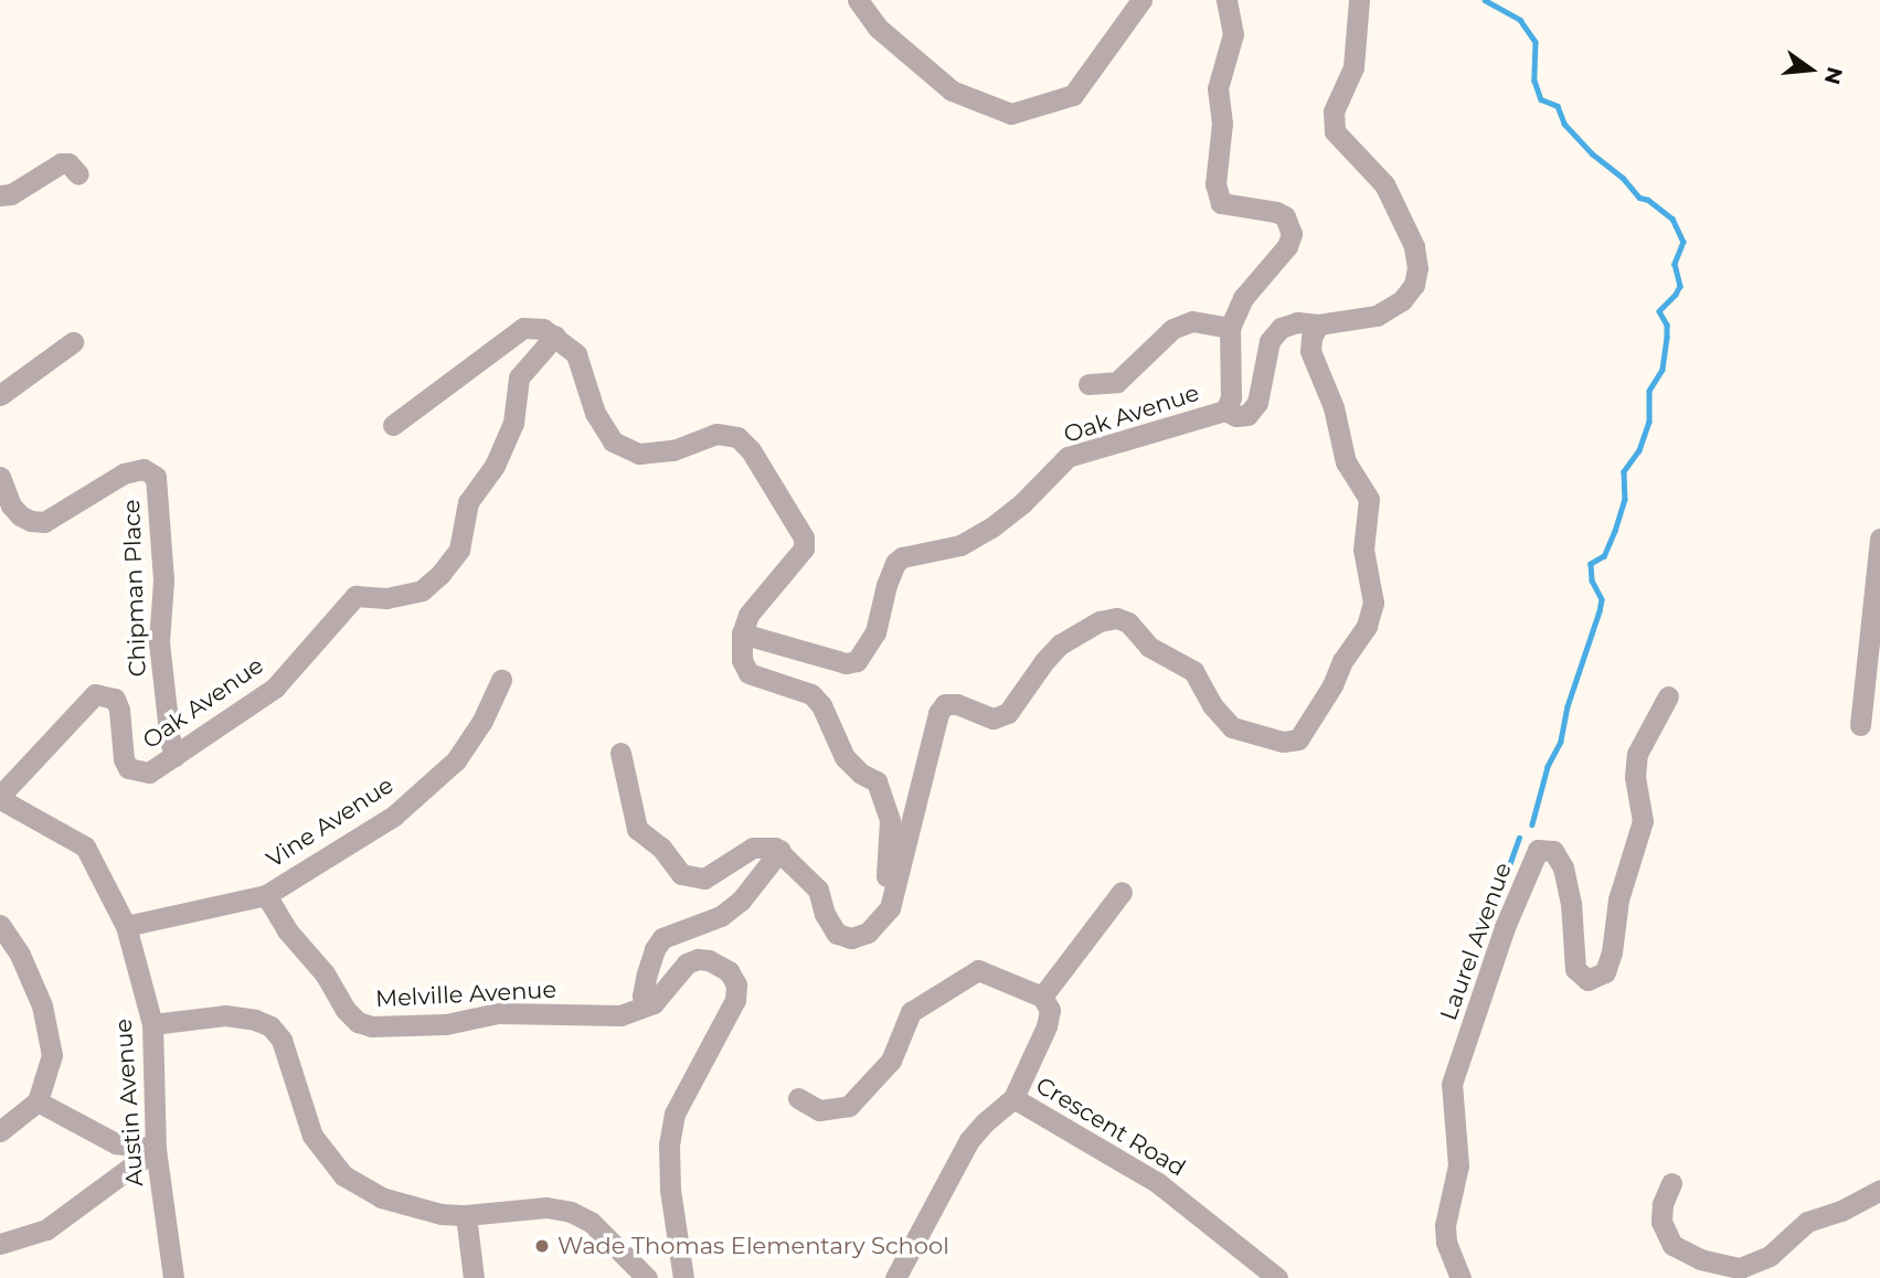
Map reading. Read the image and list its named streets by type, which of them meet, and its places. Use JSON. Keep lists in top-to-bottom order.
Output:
{
  "streets": {
    "street": [
      "Oak Avenue",
      "Chipman Place",
      "Vine Avenue",
      "Laurel Avenue",
      "Melville Avenue",
      "Austin Avenue",
      "Crescent Road"
    ]
  },
  "crossings": [
    ["Oak Avenue", "Chipman Place"],
    ["Oak Avenue", "Austin Avenue"],
    ["Vine Avenue", "Melville Avenue"]
  ],
  "places": ["Wade Thomas Elementary School"],
  "north": "right"
}
